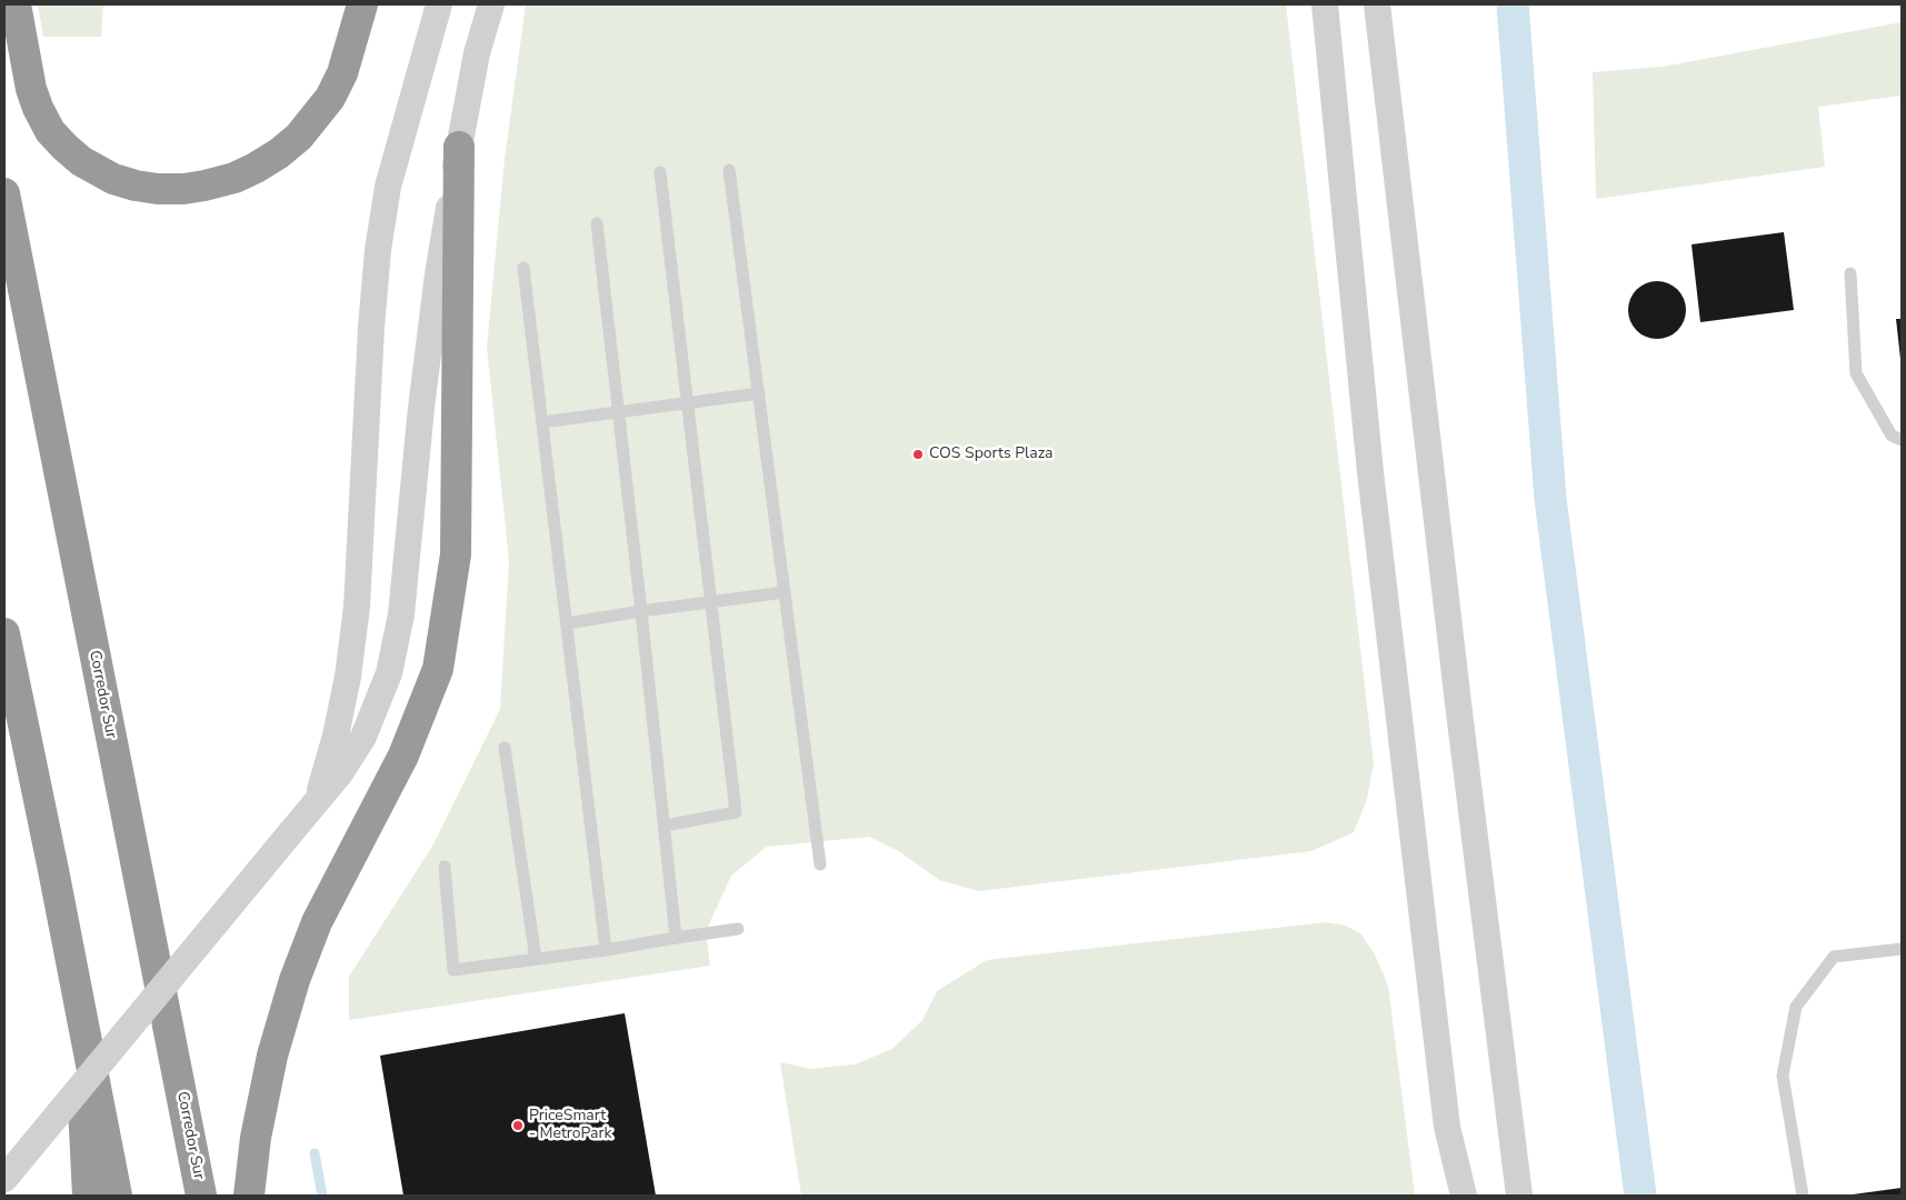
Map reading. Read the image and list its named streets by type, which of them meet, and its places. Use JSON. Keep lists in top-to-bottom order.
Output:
{
  "streets": {
    "highway": ["Corredor Sur"]
  },
  "places": ["COS Sports Plaza", "PriceSmart - MetroPark"]
}
